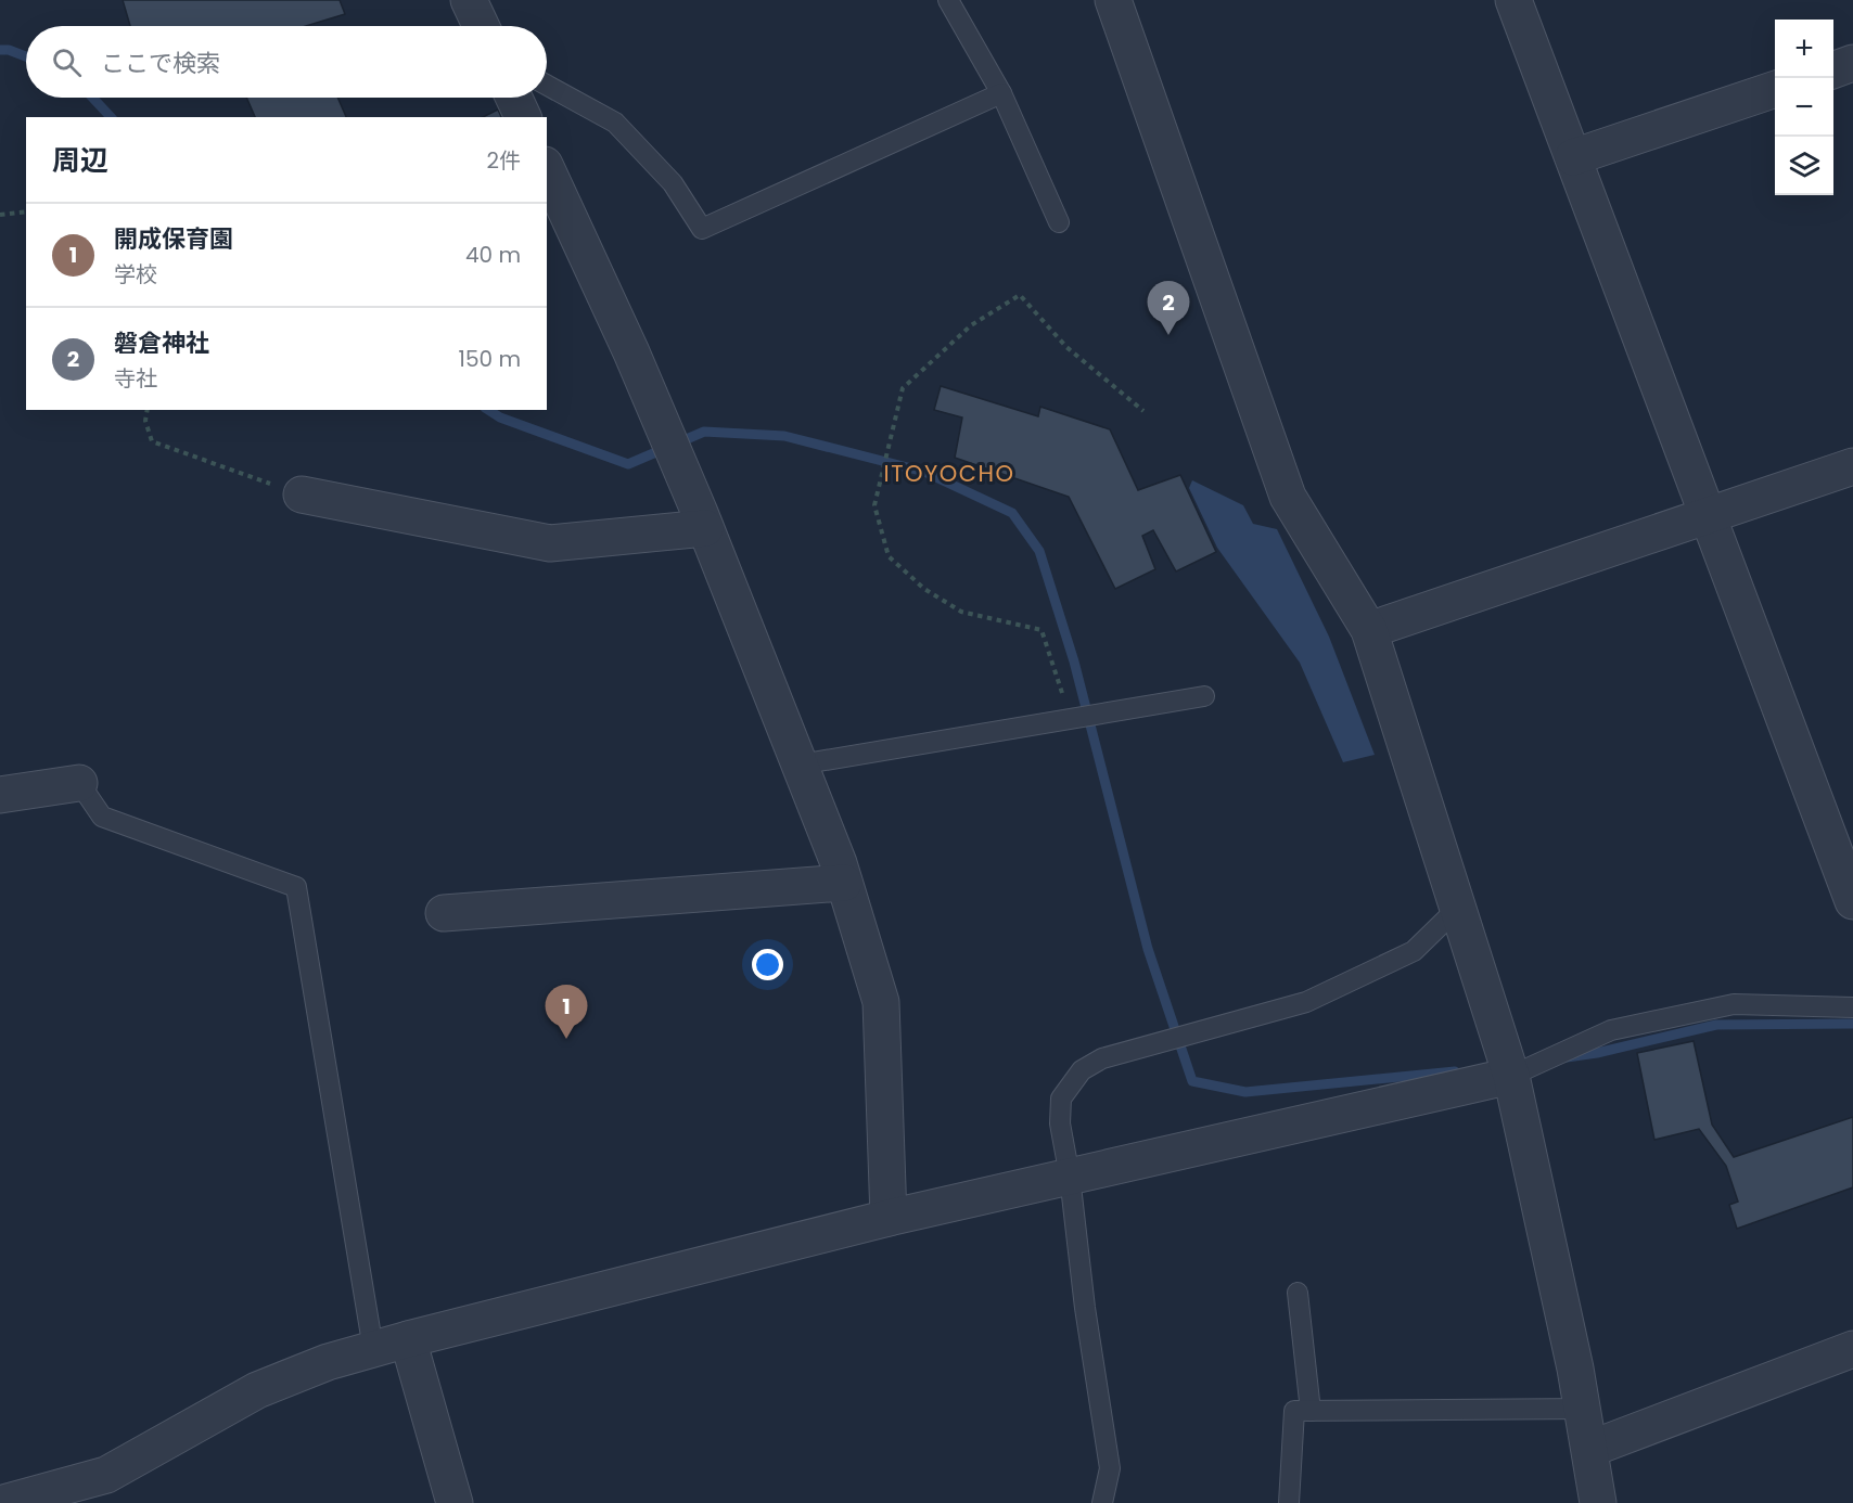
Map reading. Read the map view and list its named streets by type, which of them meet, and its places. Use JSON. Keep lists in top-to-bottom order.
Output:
{
  "districts": ["ITOYOCHO"],
  "page": {
    "map_buttons": ["+", "−"],
    "search": "ここで検索",
    "heading": ["周辺", "2件"],
    "list": [
      {
        "mark": "1",
        "name": "開成保育園",
        "note": "学校",
        "value": "40 m"
      },
      {
        "mark": "2",
        "name": "磐倉神社",
        "note": "寺社",
        "value": "150 m"
      }
    ],
    "pins": ["2", "1"]
  }
}
